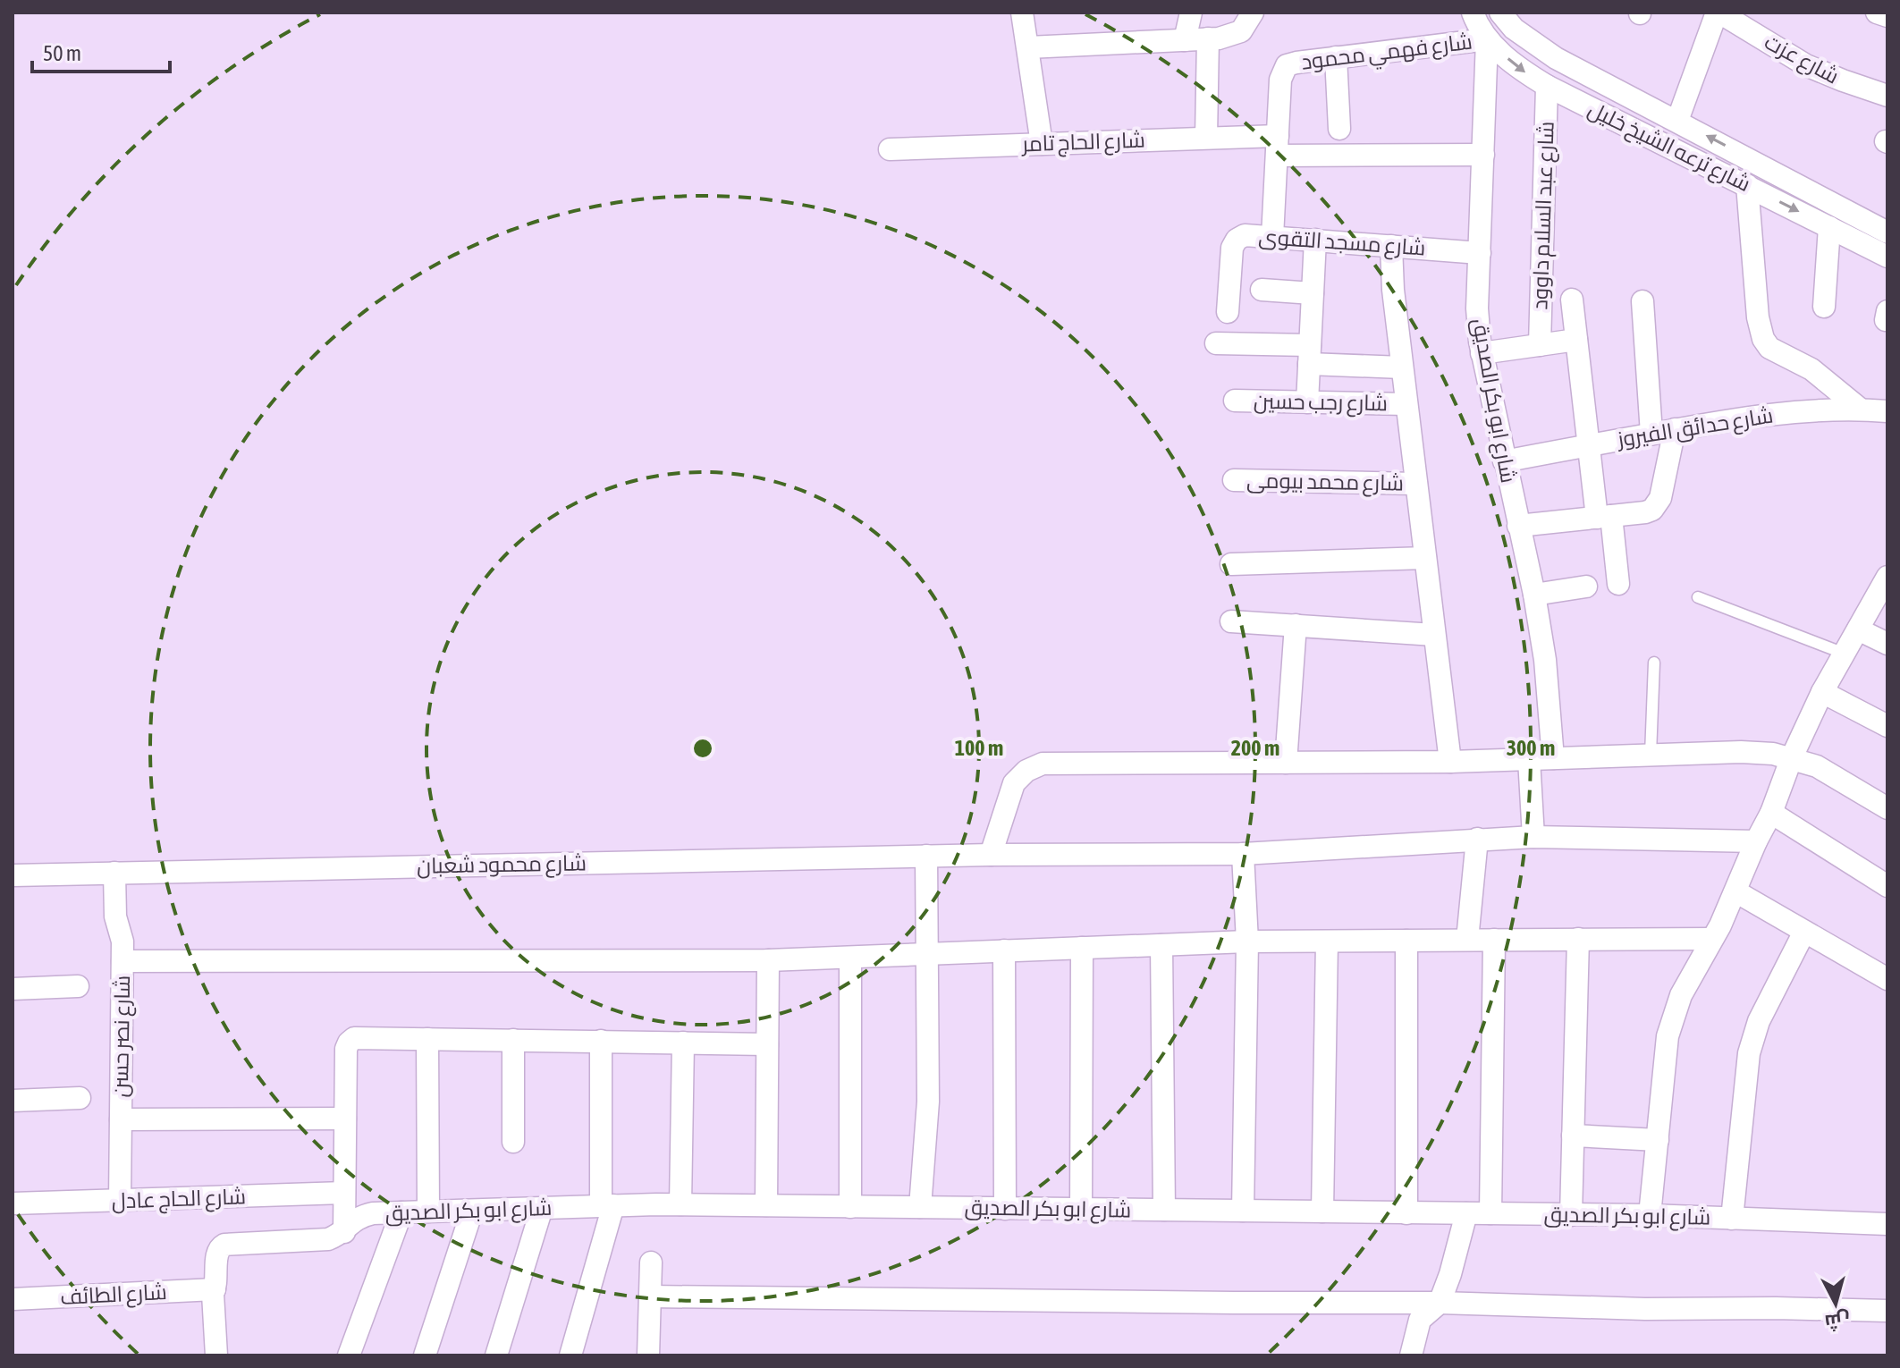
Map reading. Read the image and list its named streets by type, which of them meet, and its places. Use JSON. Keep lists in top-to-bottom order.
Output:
{
  "streets": {
    "street": [
      "شارع فهمي محمود",
      "شارع عزت",
      "شارع الحاج تامر",
      "شارع ترعه الشيخ خليل",
      "شارع عبد السلام داوود",
      "شارع مسجد التقوى",
      "شارع ابو بكر الصديق",
      "شارع رجب حسين",
      "شارع حدائق الفيروز",
      "شارع محمد بيومى",
      "شارع محمود شعبان",
      "شارع نصر حسن",
      "شارع الحاج عادل",
      "شارع الطائف"
    ]
  },
  "crossings": [
    ["شارع فهمي محمود", "شارع الحاج تامر"],
    ["شارع فهمي محمود", "شارع ترعه الشيخ خليل"],
    ["شارع فهمي محمود", "شارع ابو بكر الصديق"],
    ["شارع الحاج تامر", "شارع ابو بكر الصديق"],
    ["شارع ترعه الشيخ خليل", "شارع عبد السلام داوود"],
    ["شارع ترعه الشيخ خليل", "شارع ابو بكر الصديق"],
    ["شارع عبد السلام داوود", "شارع حدائق الفيروز"],
    ["شارع مسجد التقوى", "شارع ابو بكر الصديق"],
    ["شارع ابو بكر الصديق", "شارع حدائق الفيروز"],
    ["شارع ابو بكر الصديق", "شارع الطائف"],
    ["شارع محمود شعبان", "شارع نصر حسن"],
    ["شارع نصر حسن", "شارع الحاج عادل"]
  ],
  "scale_bar": "50 m",
  "north": "bottom",
  "rings": ["100 m", "200 m", "300 m"]
}
